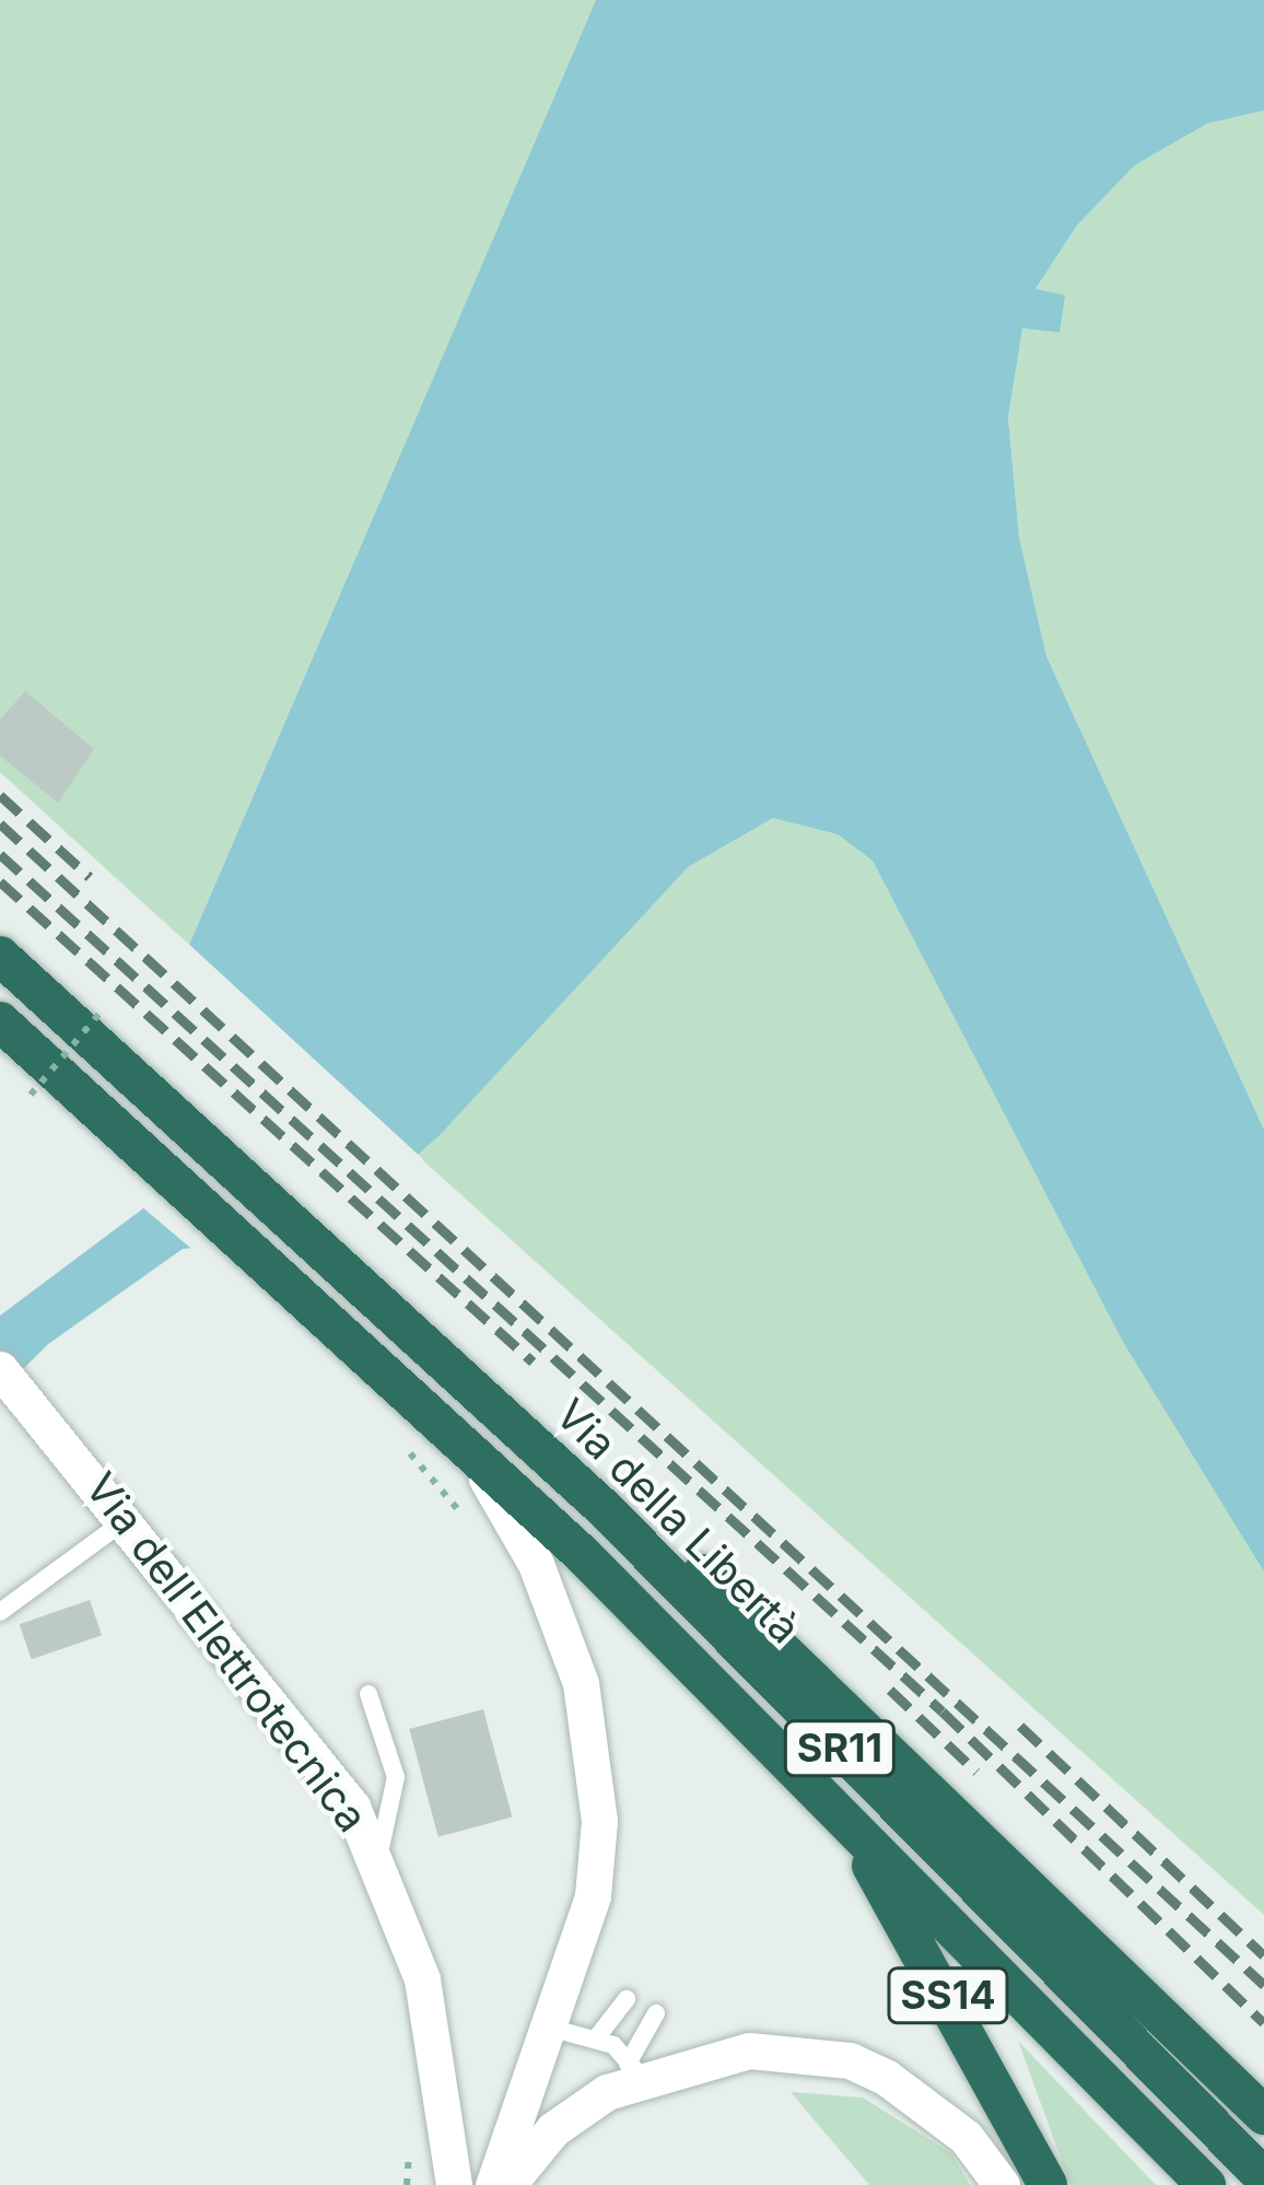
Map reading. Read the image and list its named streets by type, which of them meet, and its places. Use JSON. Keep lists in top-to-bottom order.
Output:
{
  "streets": {
    "highway": ["Via della Libertà", "SR11", "SS14"],
    "street": ["Via dell'Elettrotecnica"]
  },
  "crossings": [
    ["SR11", "SS14"]
  ]
}
